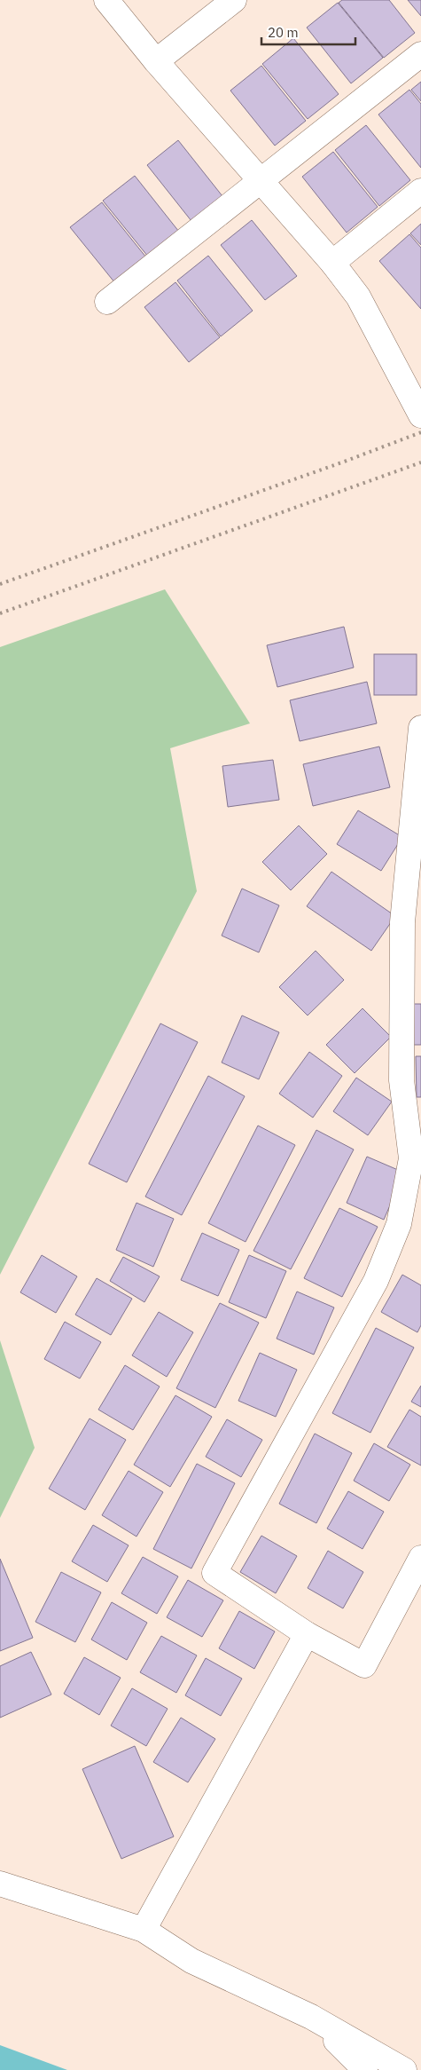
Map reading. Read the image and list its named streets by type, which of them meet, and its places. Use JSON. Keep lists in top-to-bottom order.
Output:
{
  "scale_bar": "20 m"
}
